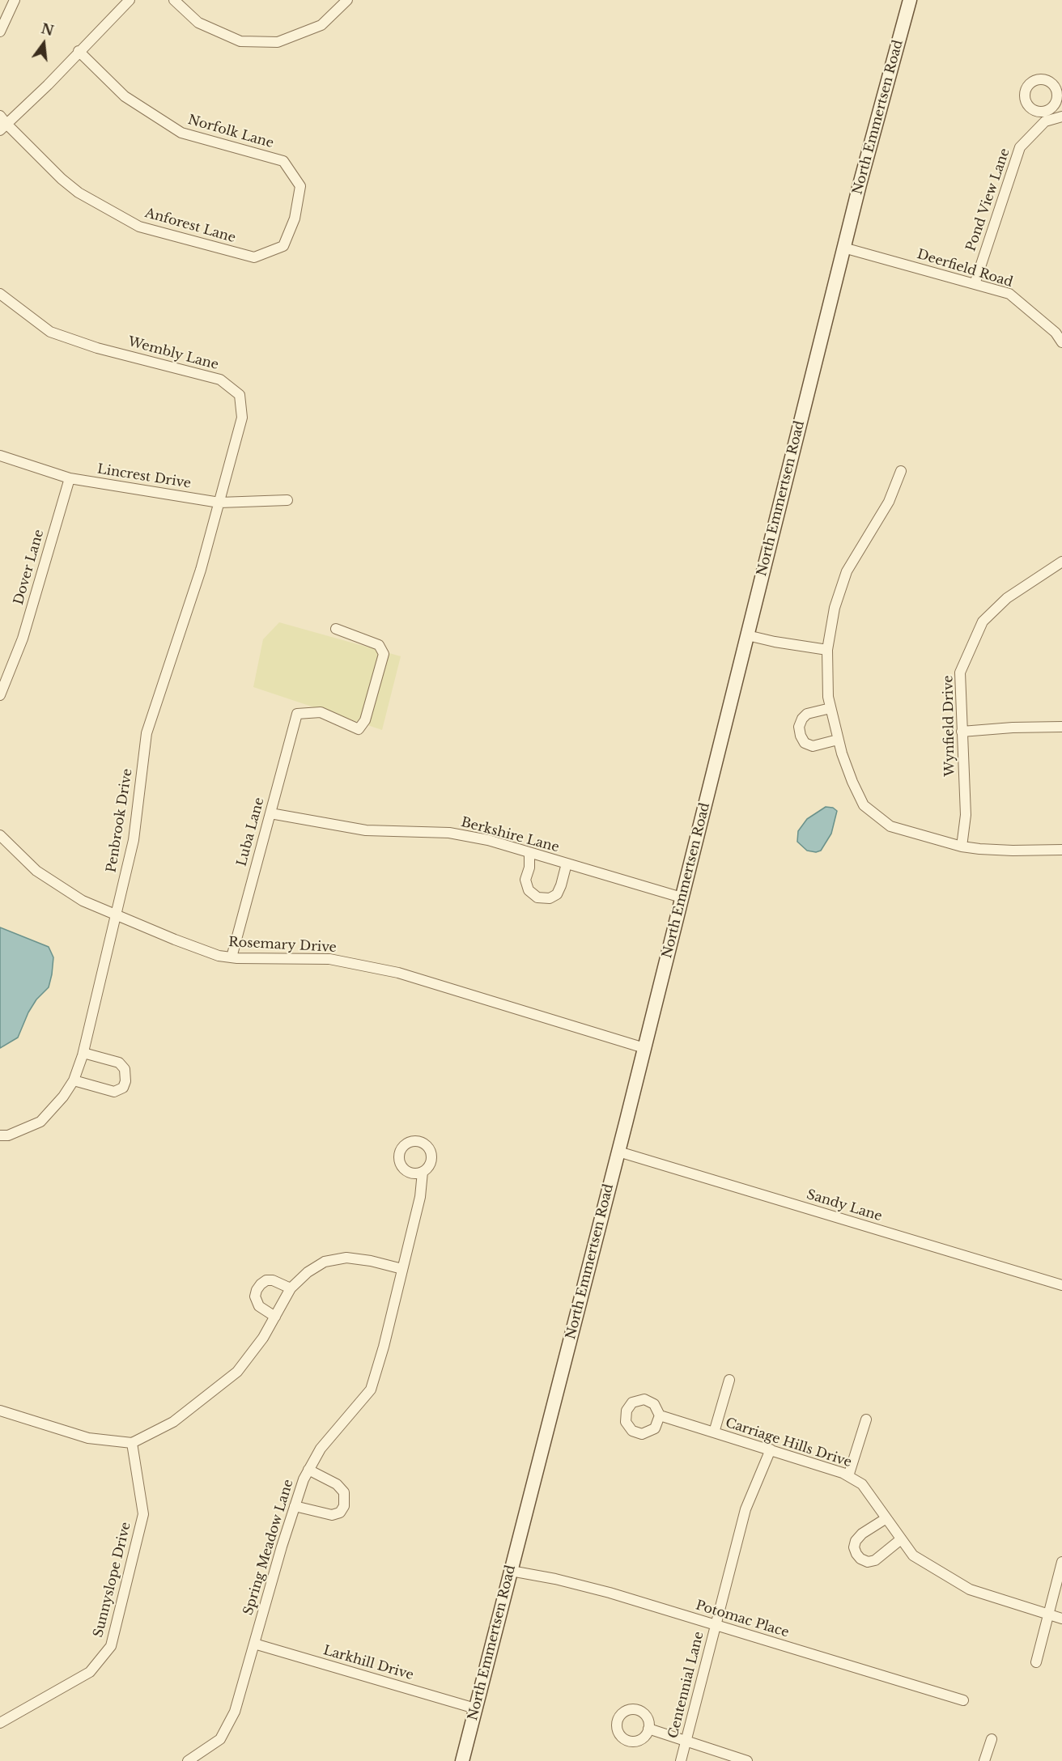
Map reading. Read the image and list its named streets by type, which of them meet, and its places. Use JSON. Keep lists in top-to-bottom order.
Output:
{
  "streets": {
    "street": [
      "North Emmertsen Road",
      "Norfolk Lane",
      "Pond View Lane",
      "Anforest Lane",
      "Deerfield Road",
      "Wembly Lane",
      "Lincrest Drive",
      "Dover Lane",
      "Wynfield Drive",
      "Penbrook Drive",
      "Luba Lane",
      "Berkshire Lane",
      "Rosemary Drive",
      "Sandy Lane",
      "Carriage Hills Drive",
      "Spring Meadow Lane",
      "Sunnyslope Drive",
      "Potomac Place",
      "Larkhill Drive",
      "Centennial Lane"
    ]
  },
  "crossings": [
    ["North Emmertsen Road", "Deerfield Road"],
    ["North Emmertsen Road", "Berkshire Lane"],
    ["North Emmertsen Road", "Rosemary Drive"],
    ["North Emmertsen Road", "Sandy Lane"],
    ["North Emmertsen Road", "Potomac Place"],
    ["North Emmertsen Road", "Larkhill Drive"],
    ["Norfolk Lane", "Anforest Lane"],
    ["Pond View Lane", "Deerfield Road"],
    ["Wembly Lane", "Lincrest Drive"],
    ["Wembly Lane", "Penbrook Drive"],
    ["Lincrest Drive", "Dover Lane"],
    ["Lincrest Drive", "Penbrook Drive"],
    ["Penbrook Drive", "Rosemary Drive"],
    ["Luba Lane", "Berkshire Lane"],
    ["Luba Lane", "Rosemary Drive"],
    ["Carriage Hills Drive", "Centennial Lane"],
    ["Spring Meadow Lane", "Larkhill Drive"],
    ["Potomac Place", "Centennial Lane"]
  ],
  "north": "top"
}
